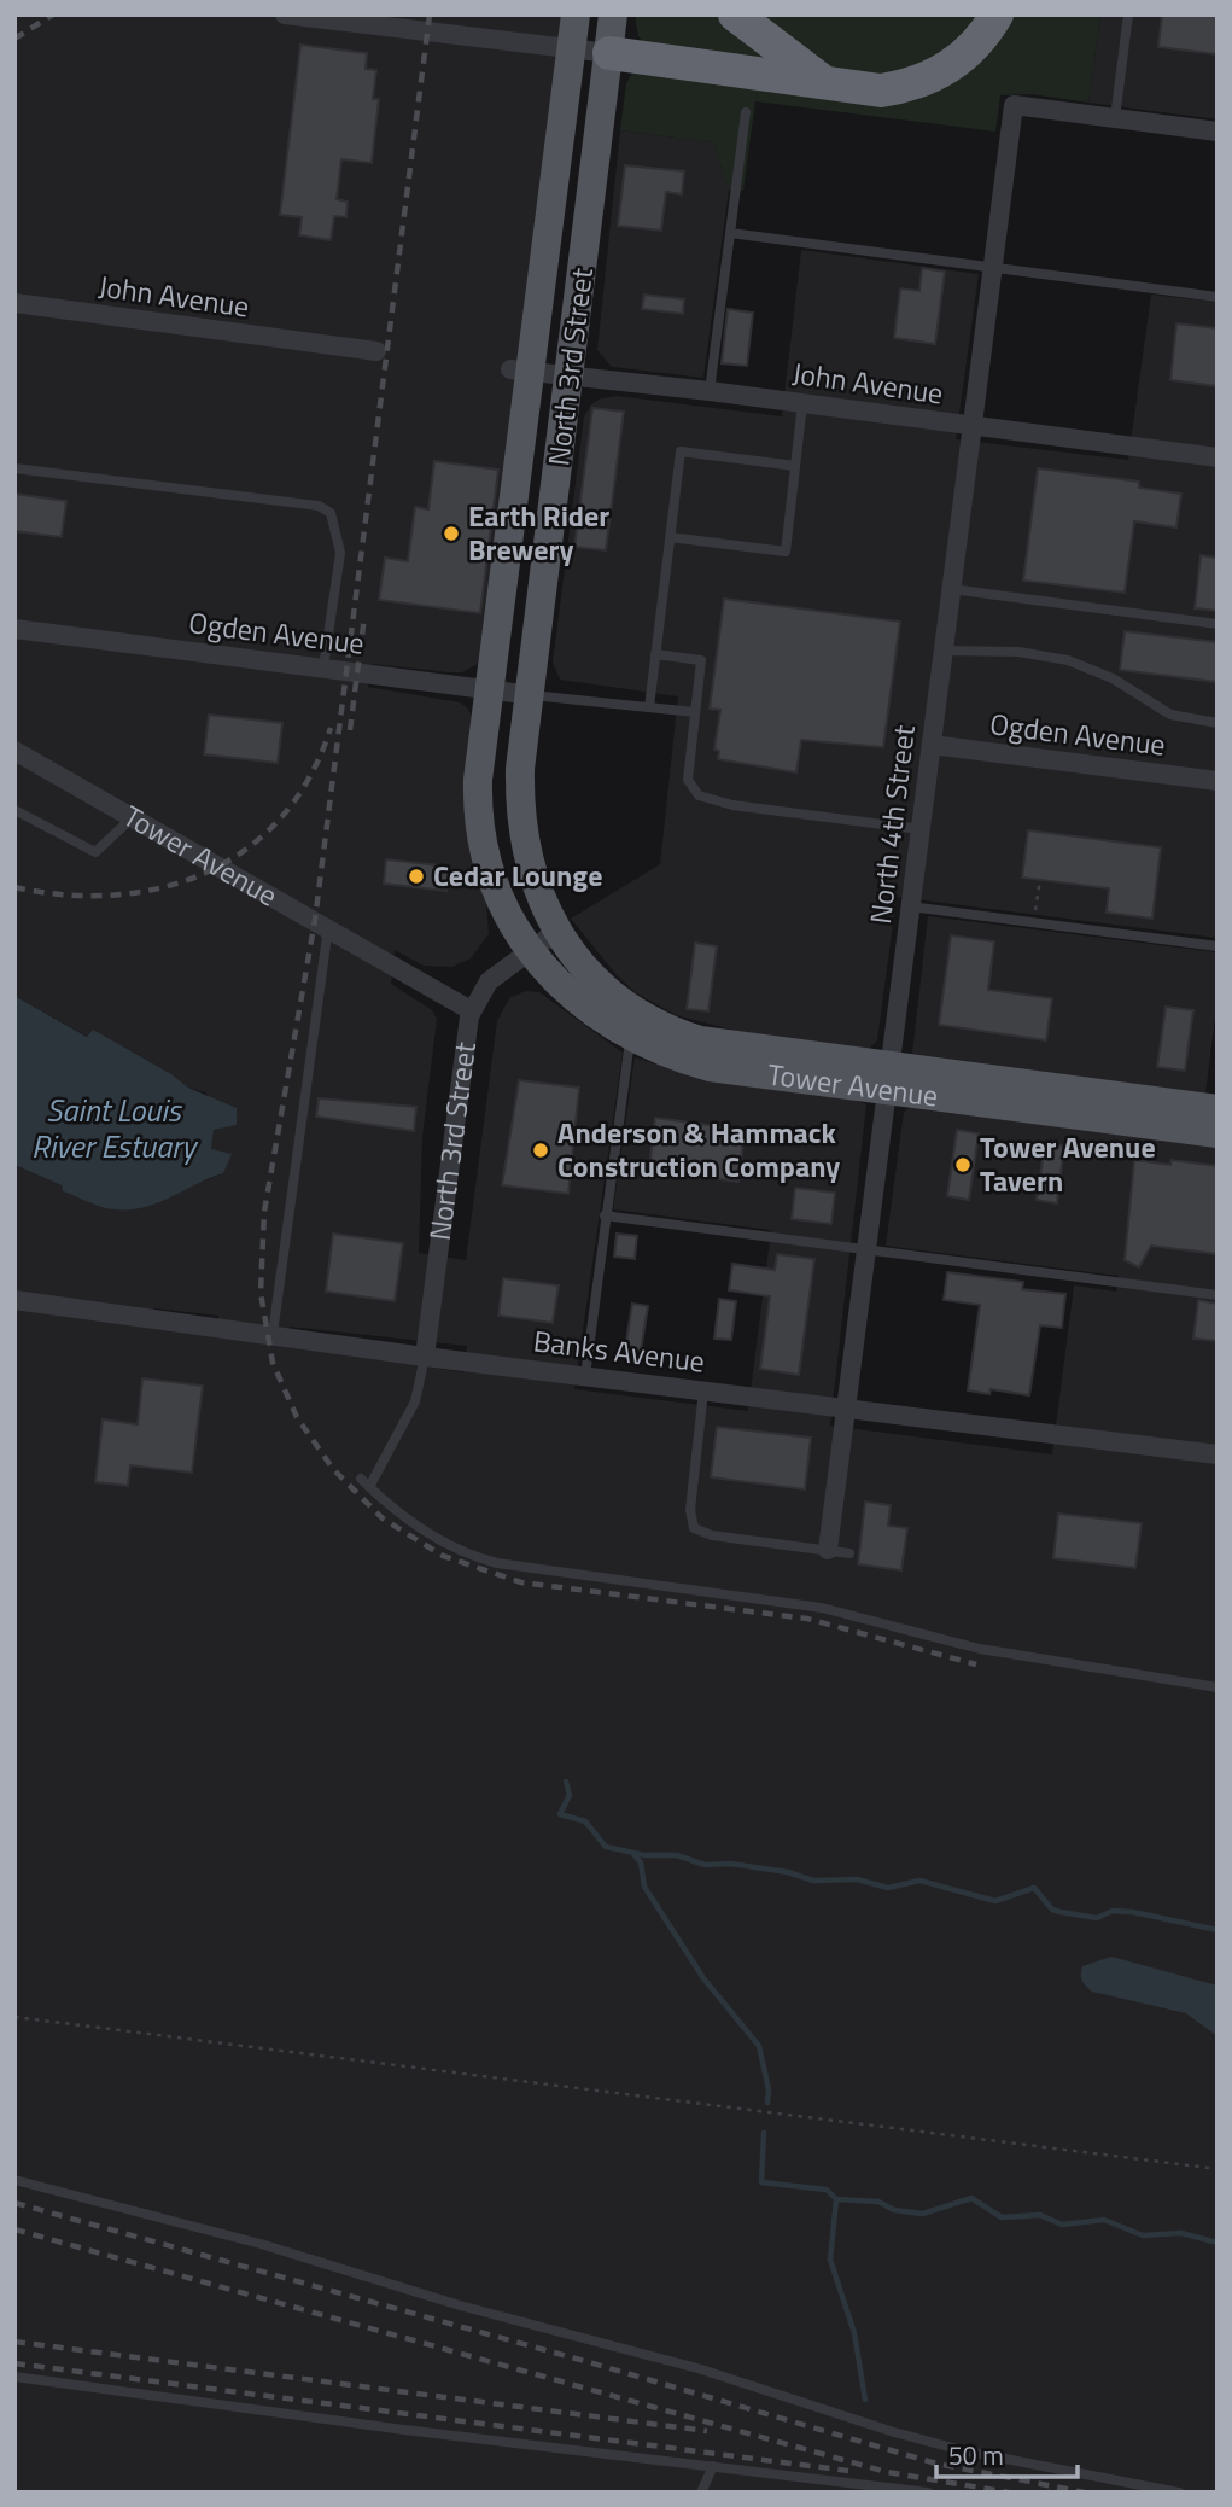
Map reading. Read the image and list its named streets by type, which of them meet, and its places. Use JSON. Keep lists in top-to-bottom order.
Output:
{
  "streets": {
    "main road": ["North 3rd Street", "Tower Avenue"],
    "street": [
      "John Avenue",
      "Ogden Avenue",
      "North 4th Street",
      "Banks Avenue"
    ]
  },
  "crossings": [
    ["John Avenue", "North 3rd Street"],
    ["John Avenue", "North 4th Street"],
    ["North 3rd Street", "Ogden Avenue"],
    ["North 3rd Street", "Tower Avenue"],
    ["North 3rd Street", "Banks Avenue"],
    ["Ogden Avenue", "North 4th Street"],
    ["North 4th Street", "Tower Avenue"],
    ["North 4th Street", "Banks Avenue"]
  ],
  "water": ["Saint Louis River Estuary"],
  "places": [
    "Earth Rider Brewery",
    "Cedar Lounge",
    "Anderson & Hammack Construction Company",
    "Tower Avenue Tavern"
  ],
  "scale_bar": "50 m"
}
